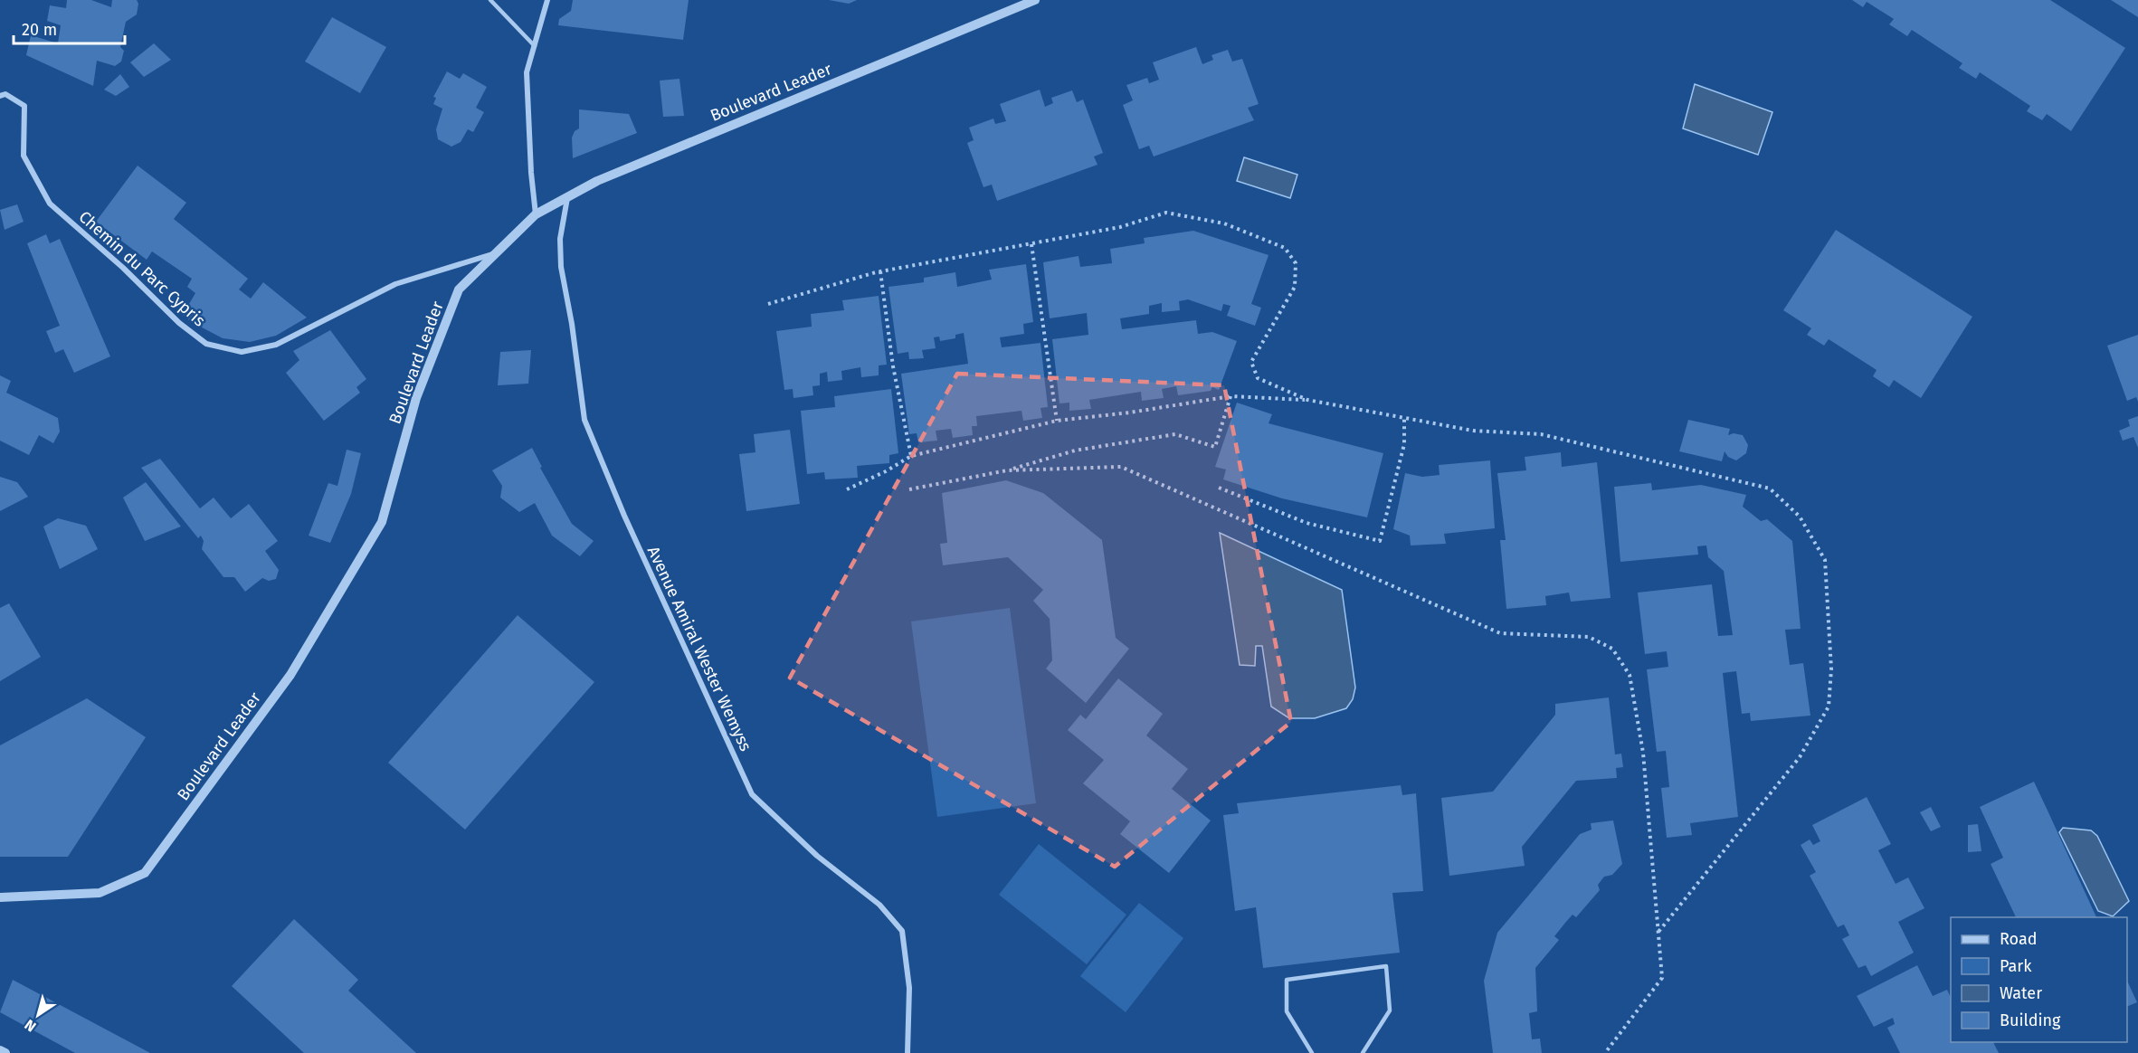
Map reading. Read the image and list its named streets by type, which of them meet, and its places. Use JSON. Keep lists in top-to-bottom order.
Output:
{
  "streets": {
    "street": ["Boulevard Leader", "Chemin du Parc Cypris", "Avenue Amiral Wester Wemyss"]
  },
  "crossings": [
    ["Boulevard Leader", "Chemin du Parc Cypris"],
    ["Boulevard Leader", "Avenue Amiral Wester Wemyss"]
  ],
  "legend": [
    "Road",
    "Park",
    "Water",
    "Building"
  ],
  "scale_bar": "20 m",
  "north": "bottom left"
}
